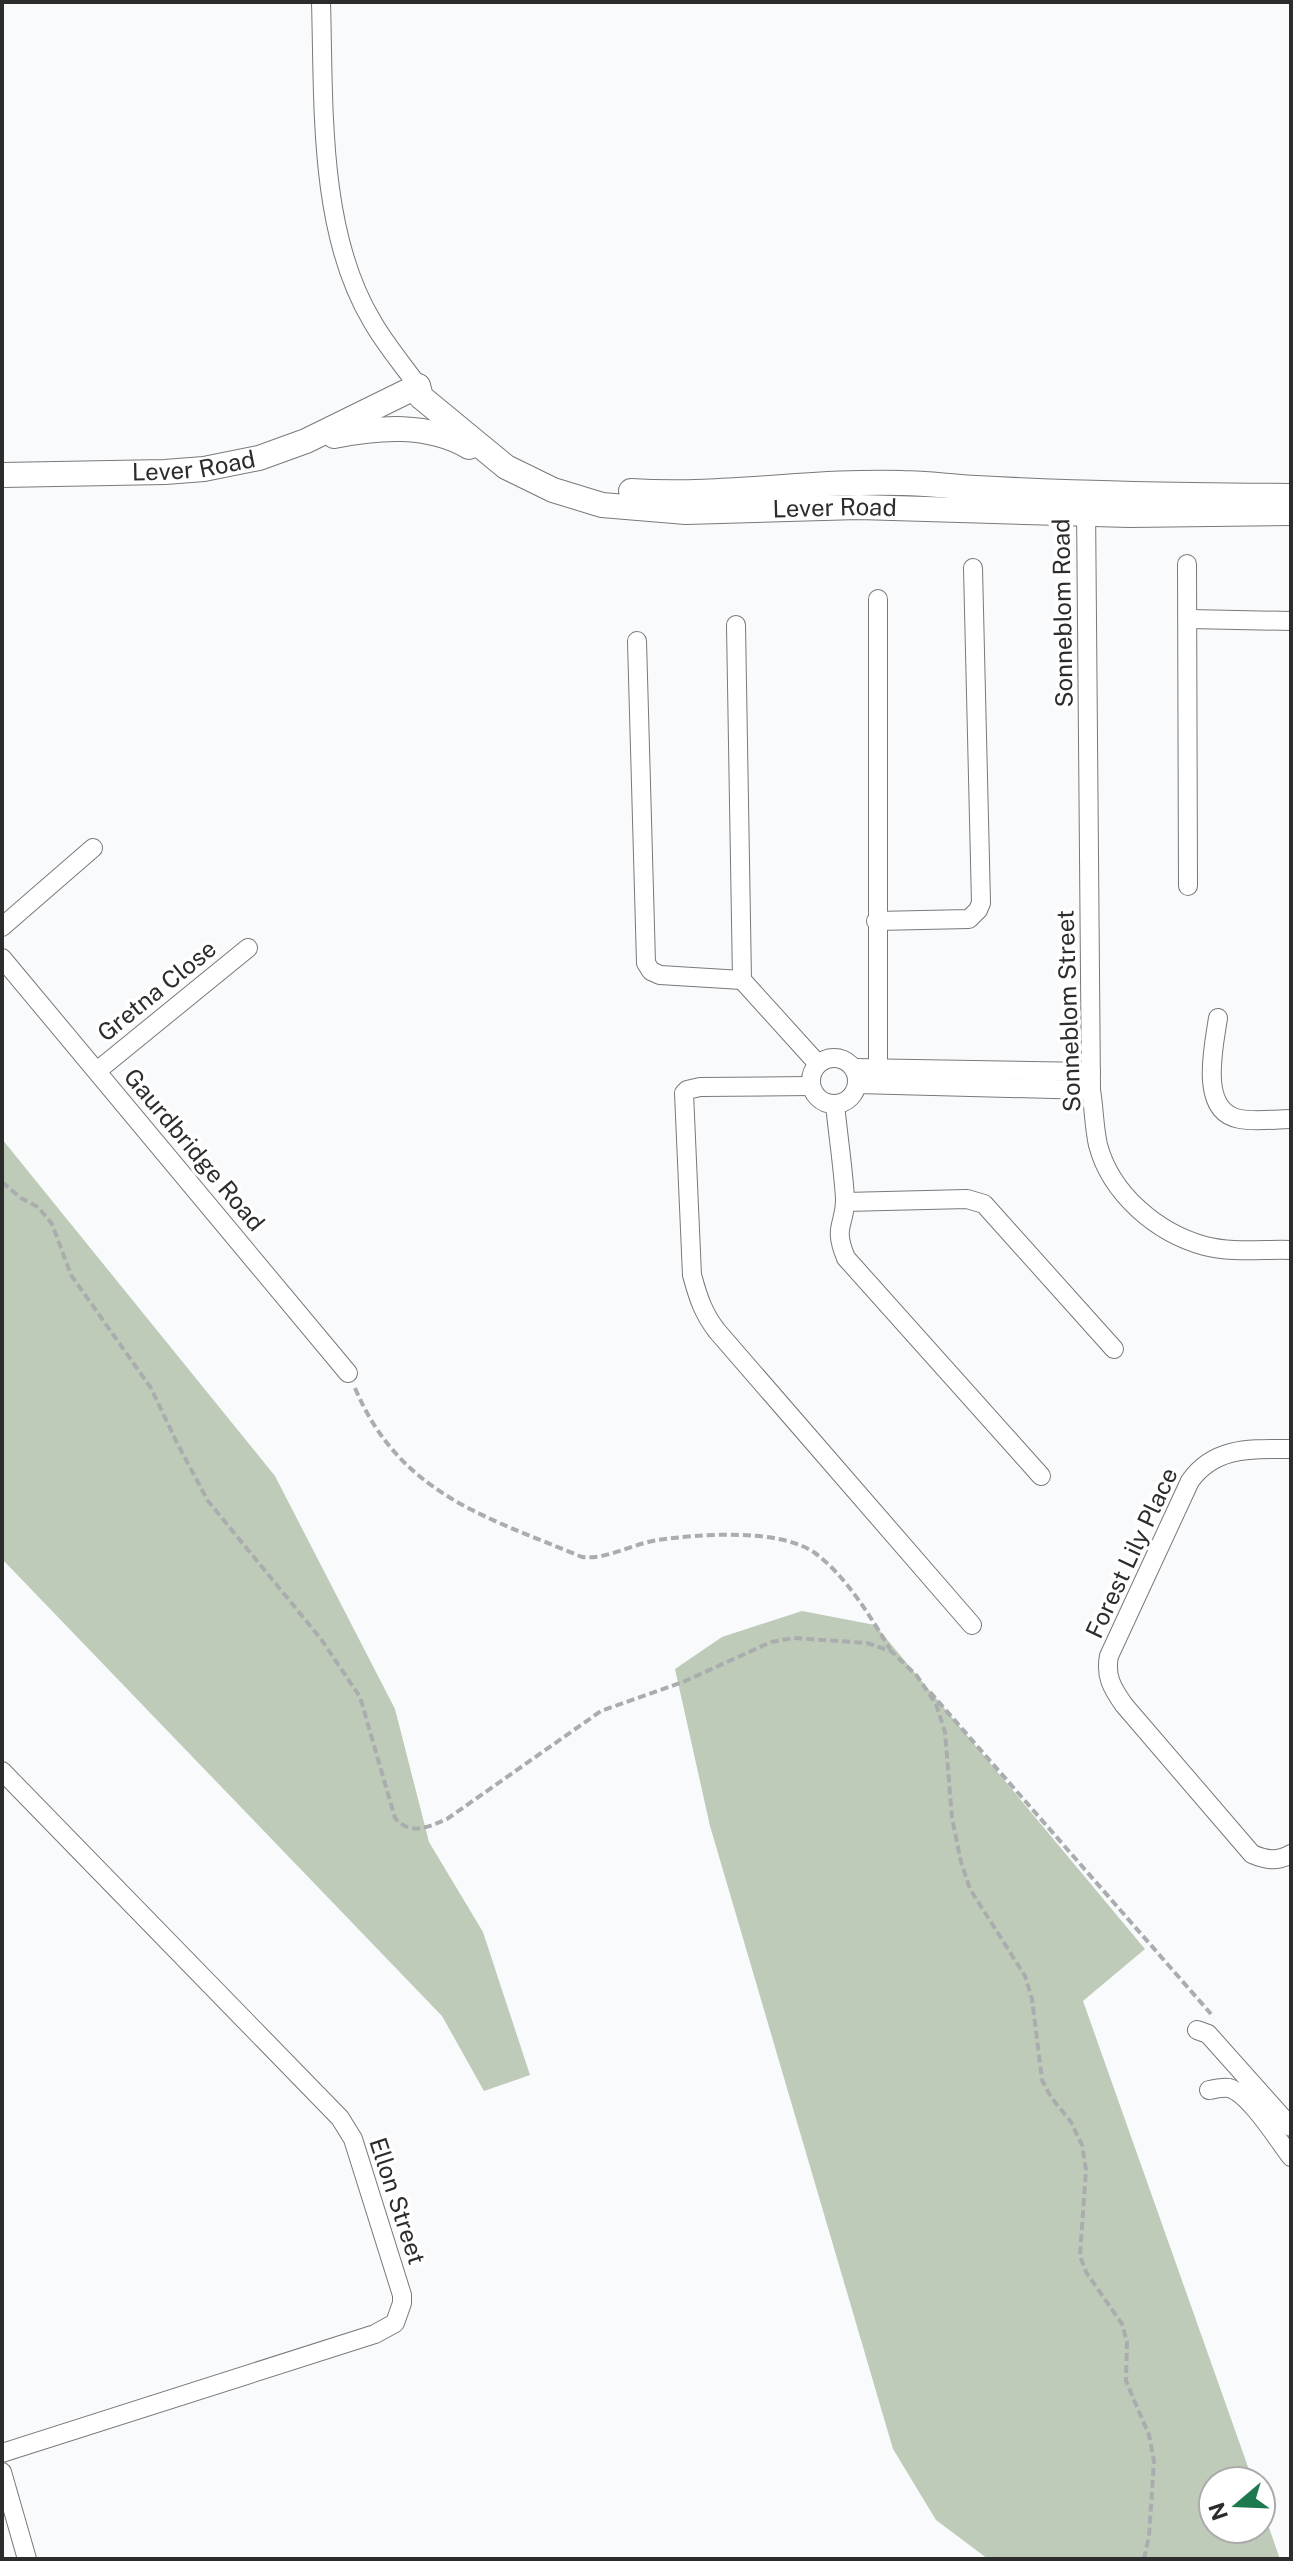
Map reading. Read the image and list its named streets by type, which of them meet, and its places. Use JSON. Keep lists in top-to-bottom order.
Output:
{
  "streets": {
    "main road": ["Lever Road"],
    "street": [
      "Sonneblom Road",
      "Gretna Close",
      "Sonneblom Street",
      "Gaurdbridge Road",
      "Forest Lily Place",
      "Ellon Street"
    ]
  },
  "crossings": [
    ["Lever Road", "Sonneblom Road"],
    ["Sonneblom Road", "Sonneblom Street"],
    ["Gretna Close", "Gaurdbridge Road"]
  ],
  "north": "left"
}
